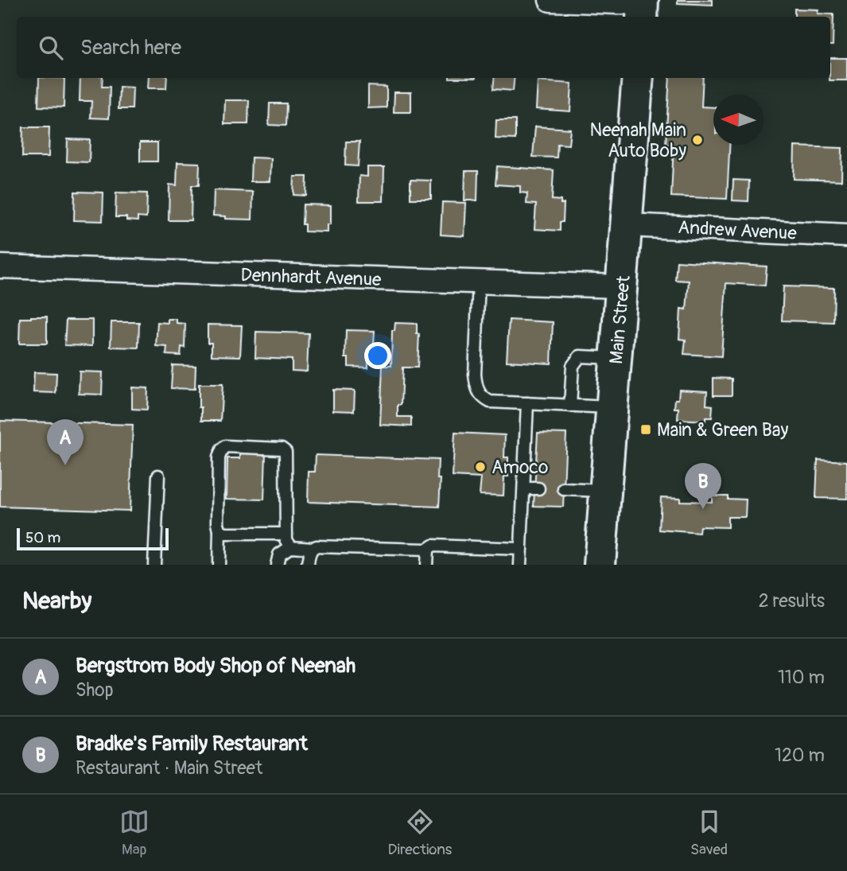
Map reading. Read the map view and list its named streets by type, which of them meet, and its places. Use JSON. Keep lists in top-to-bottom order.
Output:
{
  "streets": {
    "main road": ["Main Street"],
    "street": ["Andrew Avenue", "Dennhardt Avenue"]
  },
  "crossings": [
    ["Andrew Avenue", "Main Street"],
    ["Dennhardt Avenue", "Main Street"]
  ],
  "places": {
    "other": ["Neenah Main Auto Boby", "Amoco"],
    "transit": ["Main & Green Bay"]
  },
  "scale_bar": "50 m",
  "north": "left",
  "page": {
    "search": "Search here",
    "pins": ["A", "B"],
    "scale": "50 m",
    "heading": ["Nearby", "2 results"],
    "list": [
      {
        "mark": "A",
        "name": "Bergstrom Body Shop of Neenah",
        "note": "Shop",
        "value": "110 m"
      },
      {
        "mark": "B",
        "name": "Bradke's Family Restaurant",
        "note": "Restaurant · Main Street",
        "value": "120 m"
      }
    ],
    "nav": ["Map", "Directions", "Saved"]
  }
}
